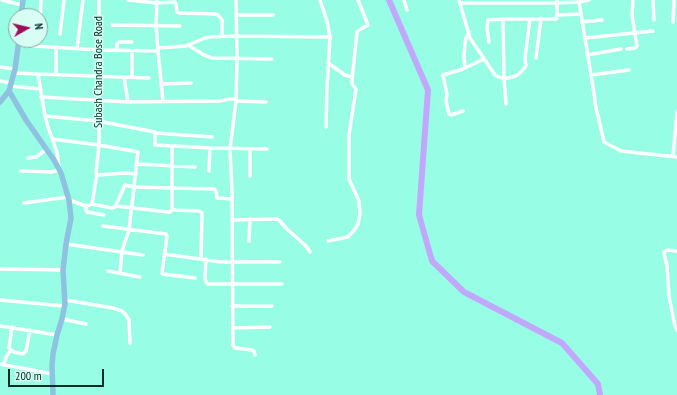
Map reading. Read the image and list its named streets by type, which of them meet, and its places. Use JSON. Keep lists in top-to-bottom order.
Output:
{
  "streets": {
    "street": ["Subash Chandra Bose Road"]
  },
  "scale_bar": "200 m",
  "north": "right"
}
